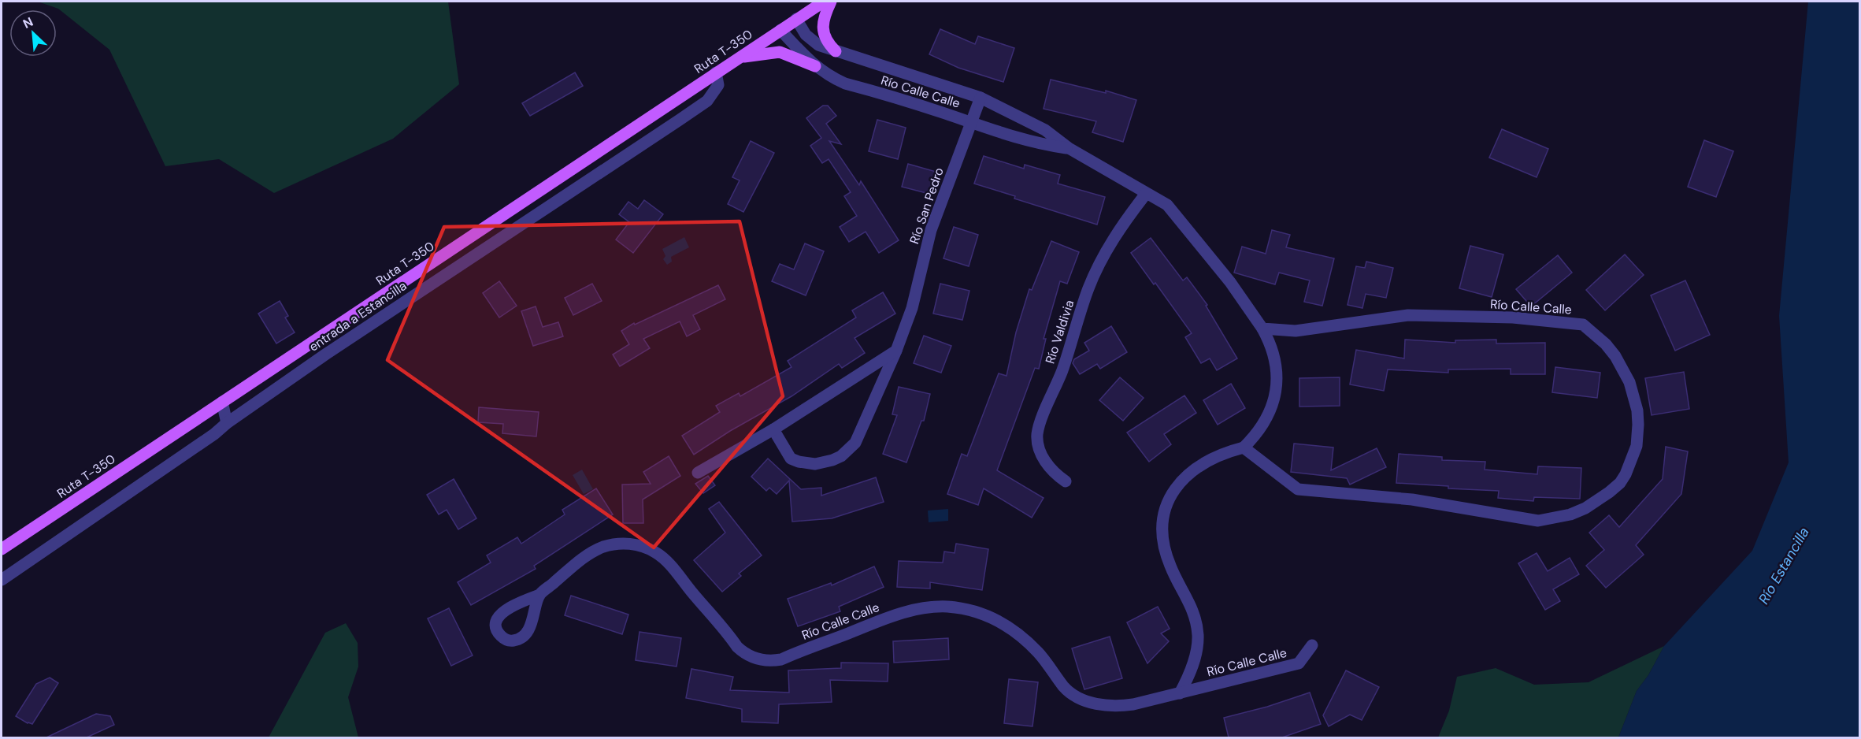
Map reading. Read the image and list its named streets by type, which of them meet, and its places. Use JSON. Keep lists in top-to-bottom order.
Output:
{
  "streets": {
    "main road": ["Ruta T-350"],
    "street": [
      "Río Calle Calle",
      "Río San Pedro",
      "entrada a Estancilla",
      "Río Valdivia"
    ]
  },
  "crossings": [
    ["Ruta T-350", "Río Calle Calle"],
    ["Ruta T-350", "entrada a Estancilla"],
    ["Río Calle Calle", "Río San Pedro"],
    ["Río Calle Calle", "Río Valdivia"]
  ],
  "water": ["Río Estancilla"],
  "north": "top left"
}
